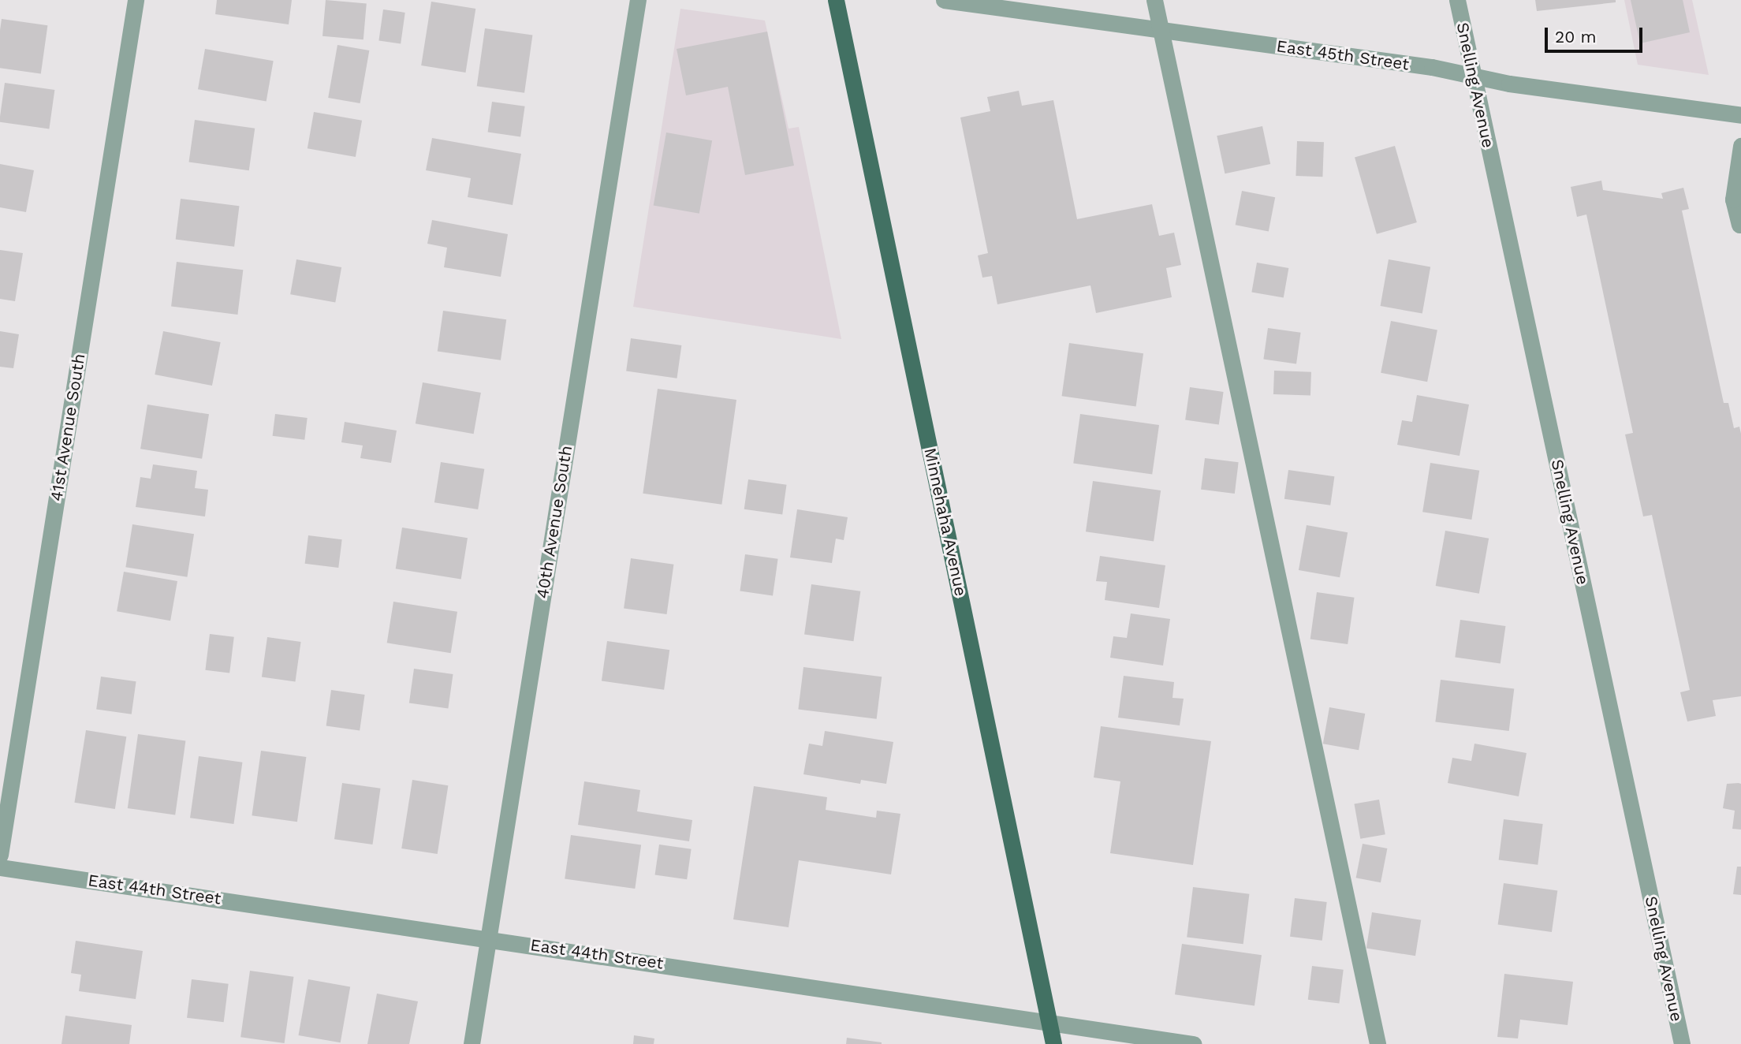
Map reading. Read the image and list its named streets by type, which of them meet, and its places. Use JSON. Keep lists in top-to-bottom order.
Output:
{
  "streets": {
    "main road": ["Minnehaha Avenue"],
    "street": [
      "East 45th Street",
      "Snelling Avenue",
      "41st Avenue South",
      "40th Avenue South",
      "East 44th Street"
    ]
  },
  "crossings": [
    ["East 45th Street", "Snelling Avenue"],
    ["40th Avenue South", "East 44th Street"],
    ["Minnehaha Avenue", "East 44th Street"]
  ],
  "scale_bar": "20 m"
}
